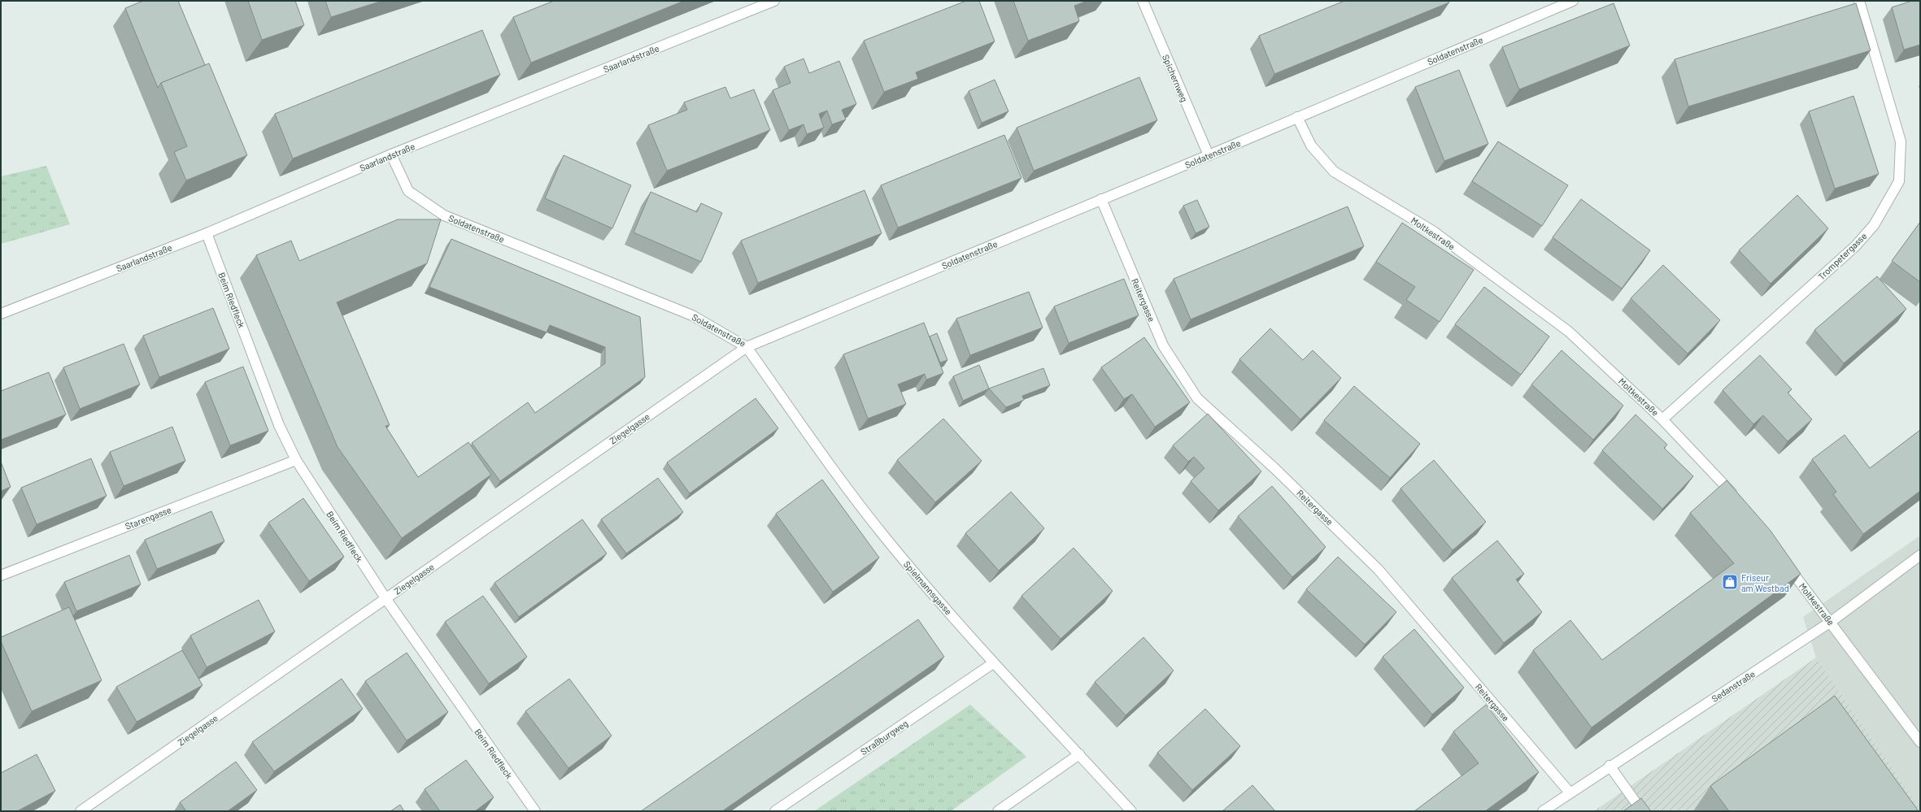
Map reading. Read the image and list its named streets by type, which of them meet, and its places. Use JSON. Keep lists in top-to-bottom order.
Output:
{
  "streets": {
    "street": [
      "Soldatenstraße",
      "Saarlandstraße",
      "Spichernweg",
      "Moltkestraße",
      "Trompetergasse",
      "Beim Riedfleck",
      "Reitergasse",
      "Ziegelgasse",
      "Starengasse",
      "Spielmannsgasse",
      "Sedanstraße",
      "Straßburgweg"
    ]
  },
  "crossings": [
    ["Soldatenstraße", "Saarlandstraße"],
    ["Soldatenstraße", "Spichernweg"],
    ["Soldatenstraße", "Moltkestraße"],
    ["Soldatenstraße", "Reitergasse"],
    ["Soldatenstraße", "Ziegelgasse"],
    ["Soldatenstraße", "Spielmannsgasse"],
    ["Saarlandstraße", "Beim Riedfleck"],
    ["Moltkestraße", "Trompetergasse"],
    ["Moltkestraße", "Sedanstraße"],
    ["Beim Riedfleck", "Ziegelgasse"],
    ["Beim Riedfleck", "Starengasse"],
    ["Reitergasse", "Sedanstraße"],
    ["Ziegelgasse", "Spielmannsgasse"],
    ["Spielmannsgasse", "Straßburgweg"]
  ],
  "places": {
    "shop": ["Friseur am Westbad"]
  }
}
